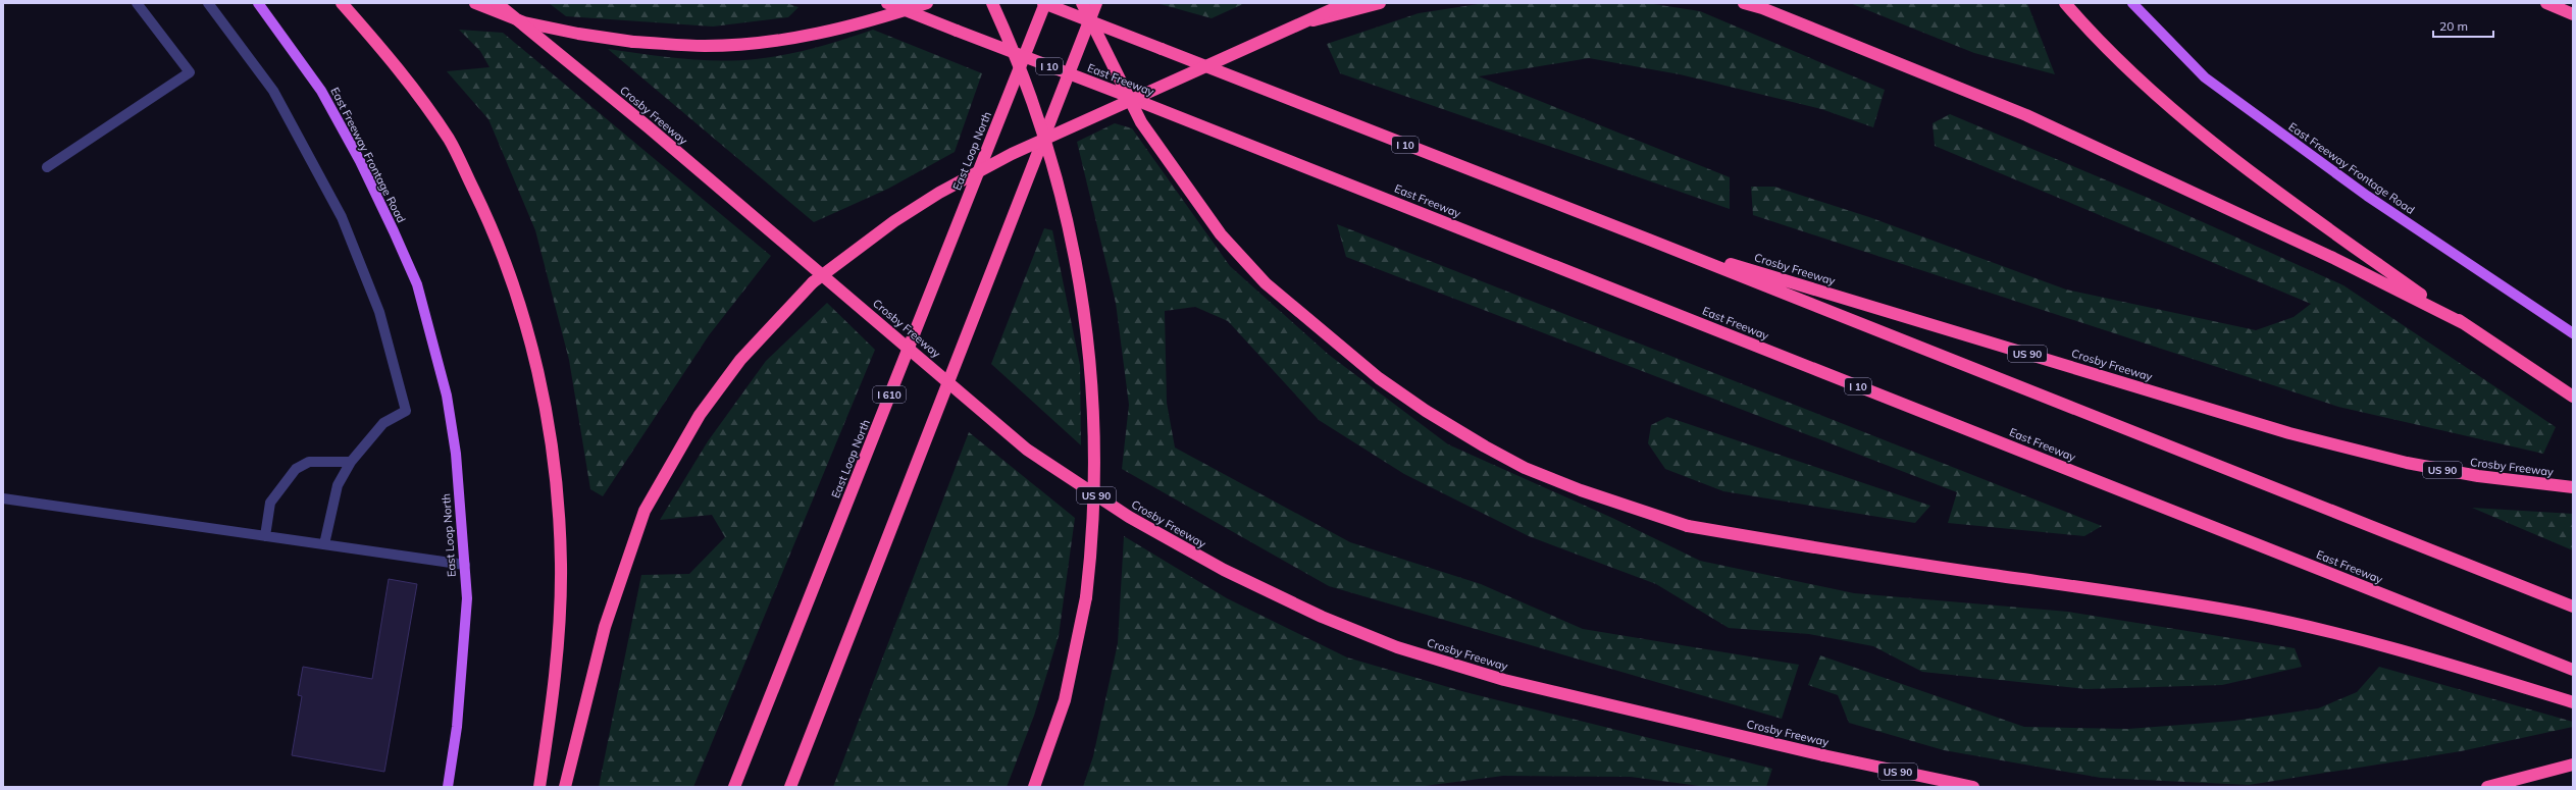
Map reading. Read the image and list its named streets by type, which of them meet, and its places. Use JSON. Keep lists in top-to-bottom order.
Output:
{
  "streets": {
    "highway": [
      "I 10",
      "East Freeway",
      "Crosby Freeway",
      "East Loop North",
      "US 90",
      "I 610"
    ],
    "main road": ["East Freeway Frontage Road"]
  },
  "crossings": [
    ["I 10", "Crosby Freeway"],
    ["I 10", "East Loop North"],
    ["East Loop North", "East Freeway Frontage Road"]
  ],
  "scale_bar": "20 m"
}
